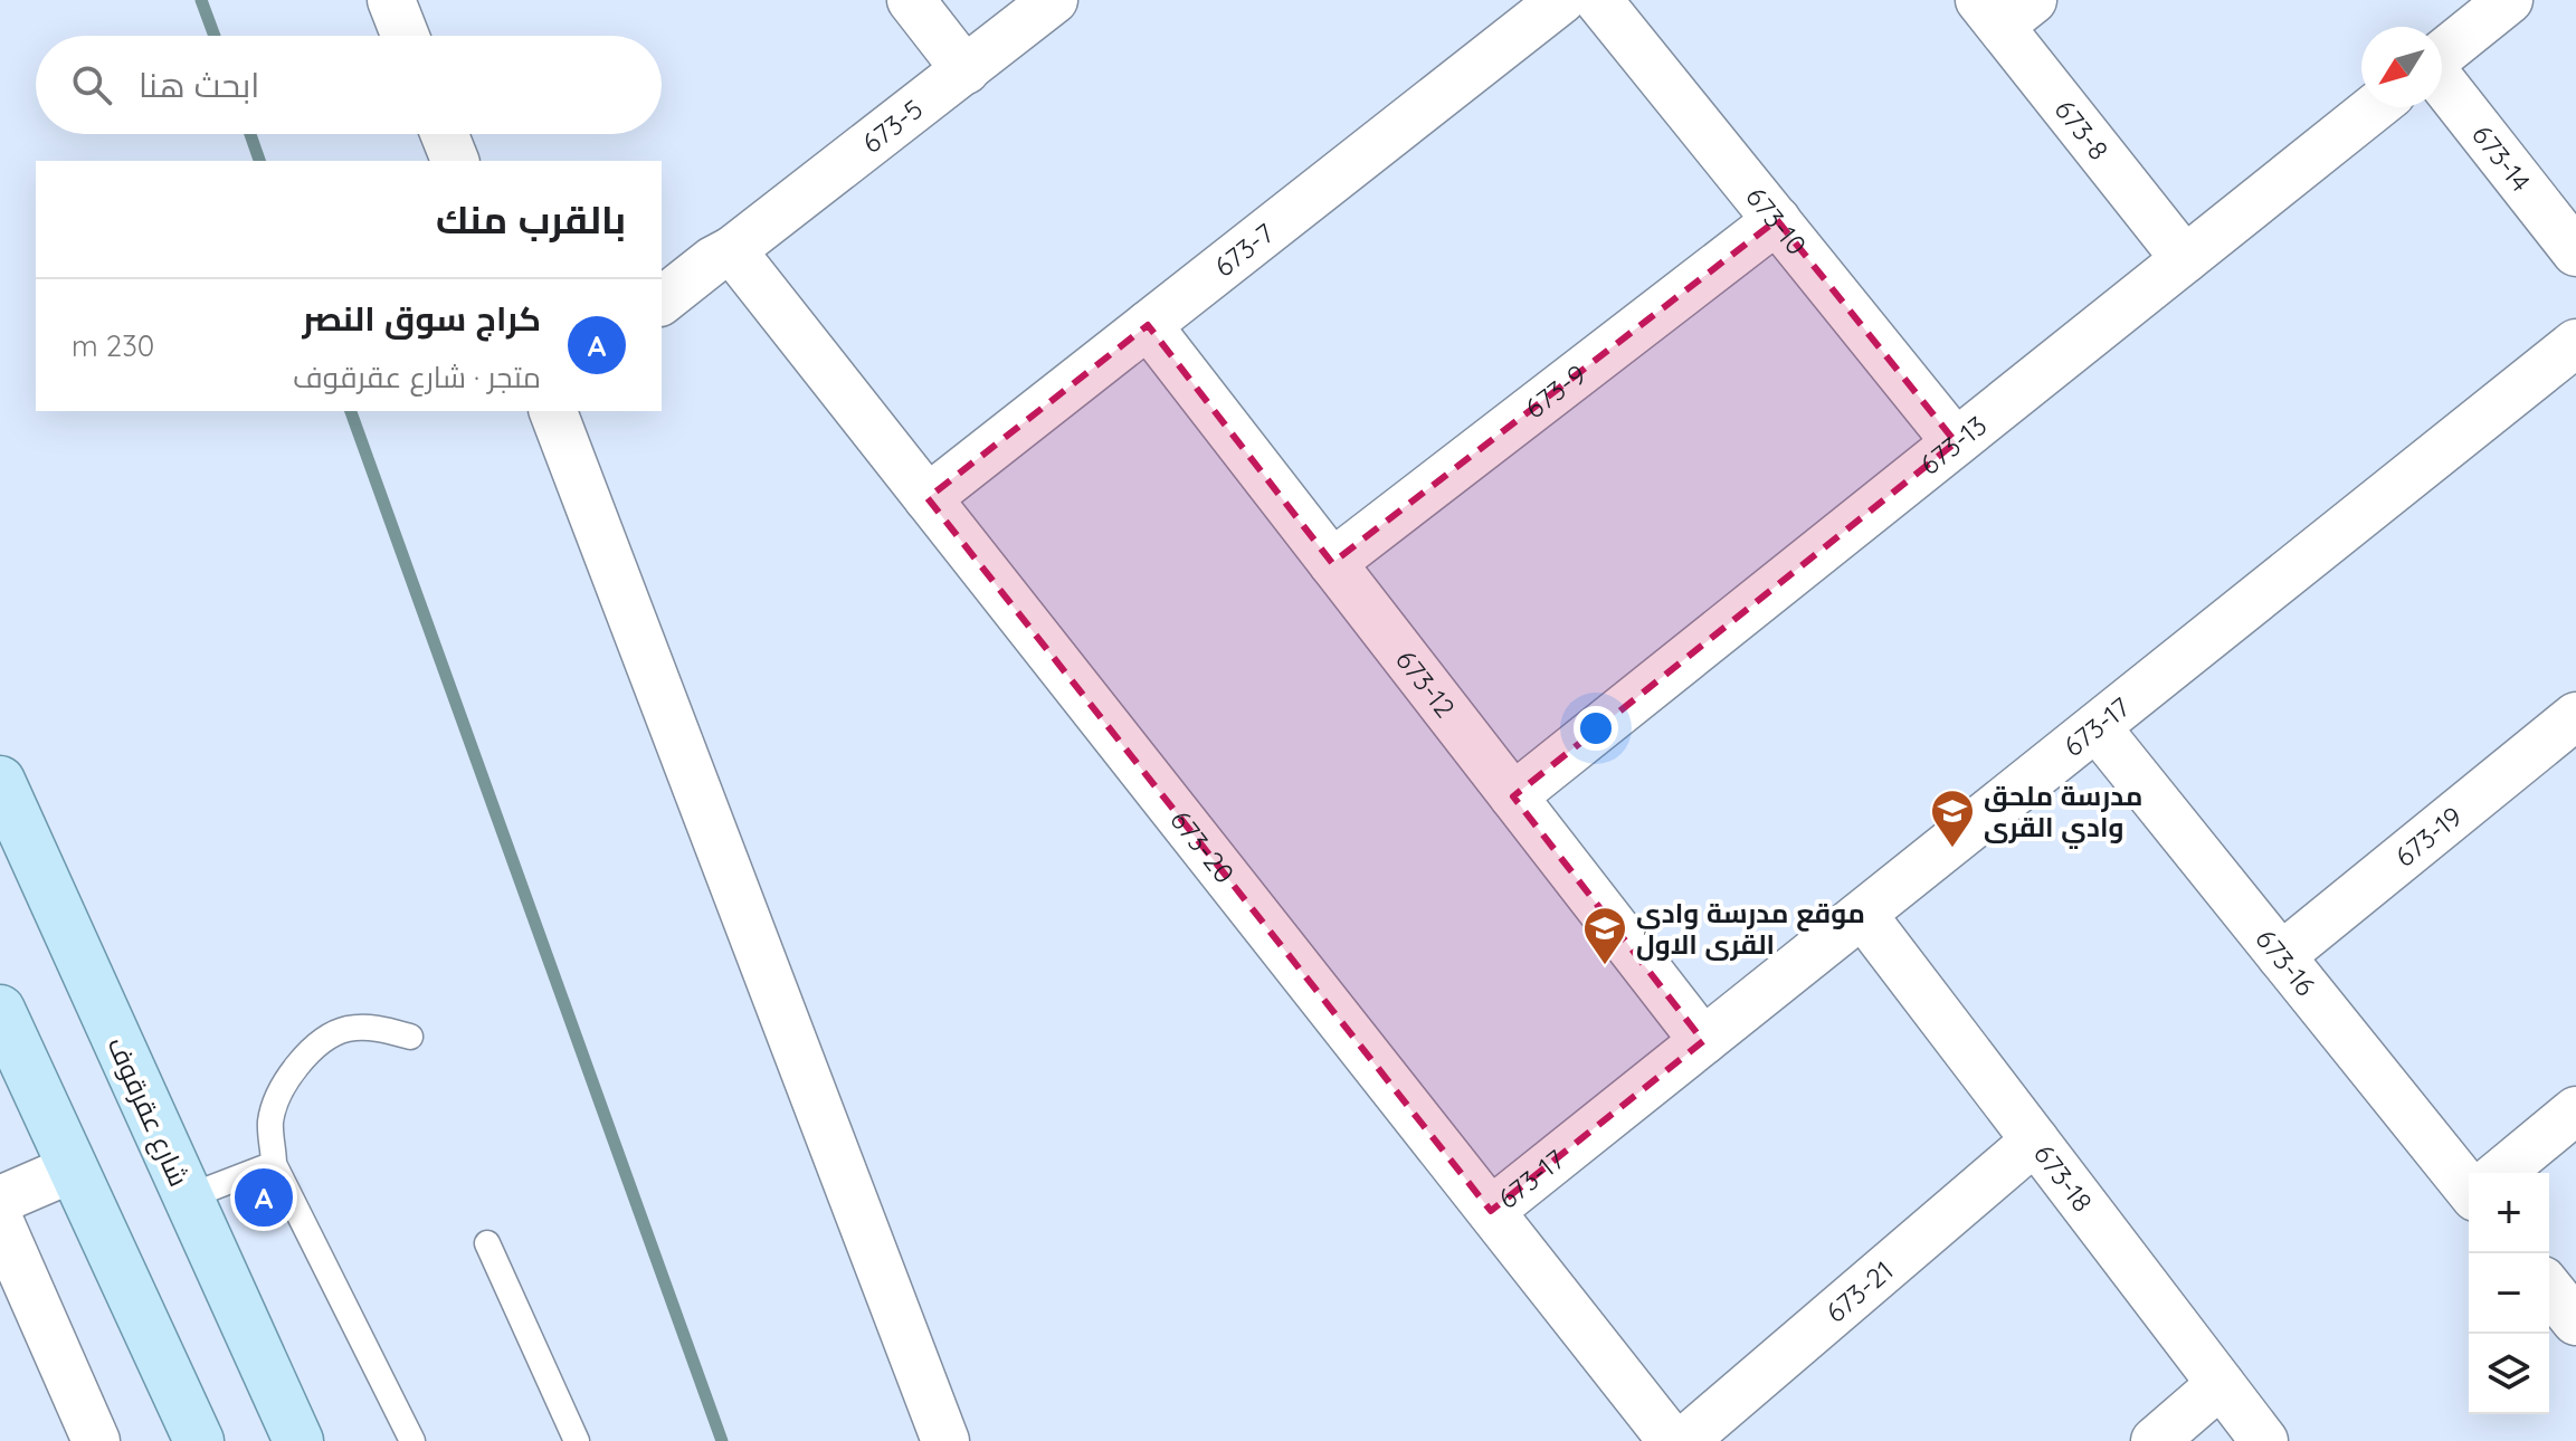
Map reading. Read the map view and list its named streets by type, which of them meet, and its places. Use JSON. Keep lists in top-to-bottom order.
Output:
{
  "streets": {
    "main road": ["شارع عقرقوف"],
    "street": [
      "673-5",
      "673-8",
      "673-14",
      "673-10",
      "673-7",
      "673-9",
      "673-13",
      "673-12",
      "673-17",
      "673-19",
      "673-20",
      "673-16",
      "673-18",
      "673-21"
    ]
  },
  "crossings": [
    ["673-5", "673-20"],
    ["673-8", "673-13"],
    ["673-10", "673-9"],
    ["673-10", "673-13"],
    ["673-7", "673-12"],
    ["673-7", "673-20"],
    ["673-9", "673-12"],
    ["673-13", "673-12"],
    ["673-12", "673-17"],
    ["673-17", "673-20"],
    ["673-17", "673-16"],
    ["673-17", "673-18"],
    ["673-19", "673-16"],
    ["673-18", "673-21"]
  ],
  "places": {
    "school or university": ["مدرسة ملحق وادي القرى", "موقع مدرسة وادي القرى الاول"]
  },
  "north": "bottom left",
  "page": {
    "search": "ابحث هنا",
    "heading": "بالقرب منك",
    "list": [
      {
        "mark": "A",
        "name": "كراج سوق النصر",
        "note": "متجر · شارع عقرقوف",
        "value": "230 m"
      }
    ],
    "pins": "A",
    "map_buttons": ["+", "−"]
  }
}
